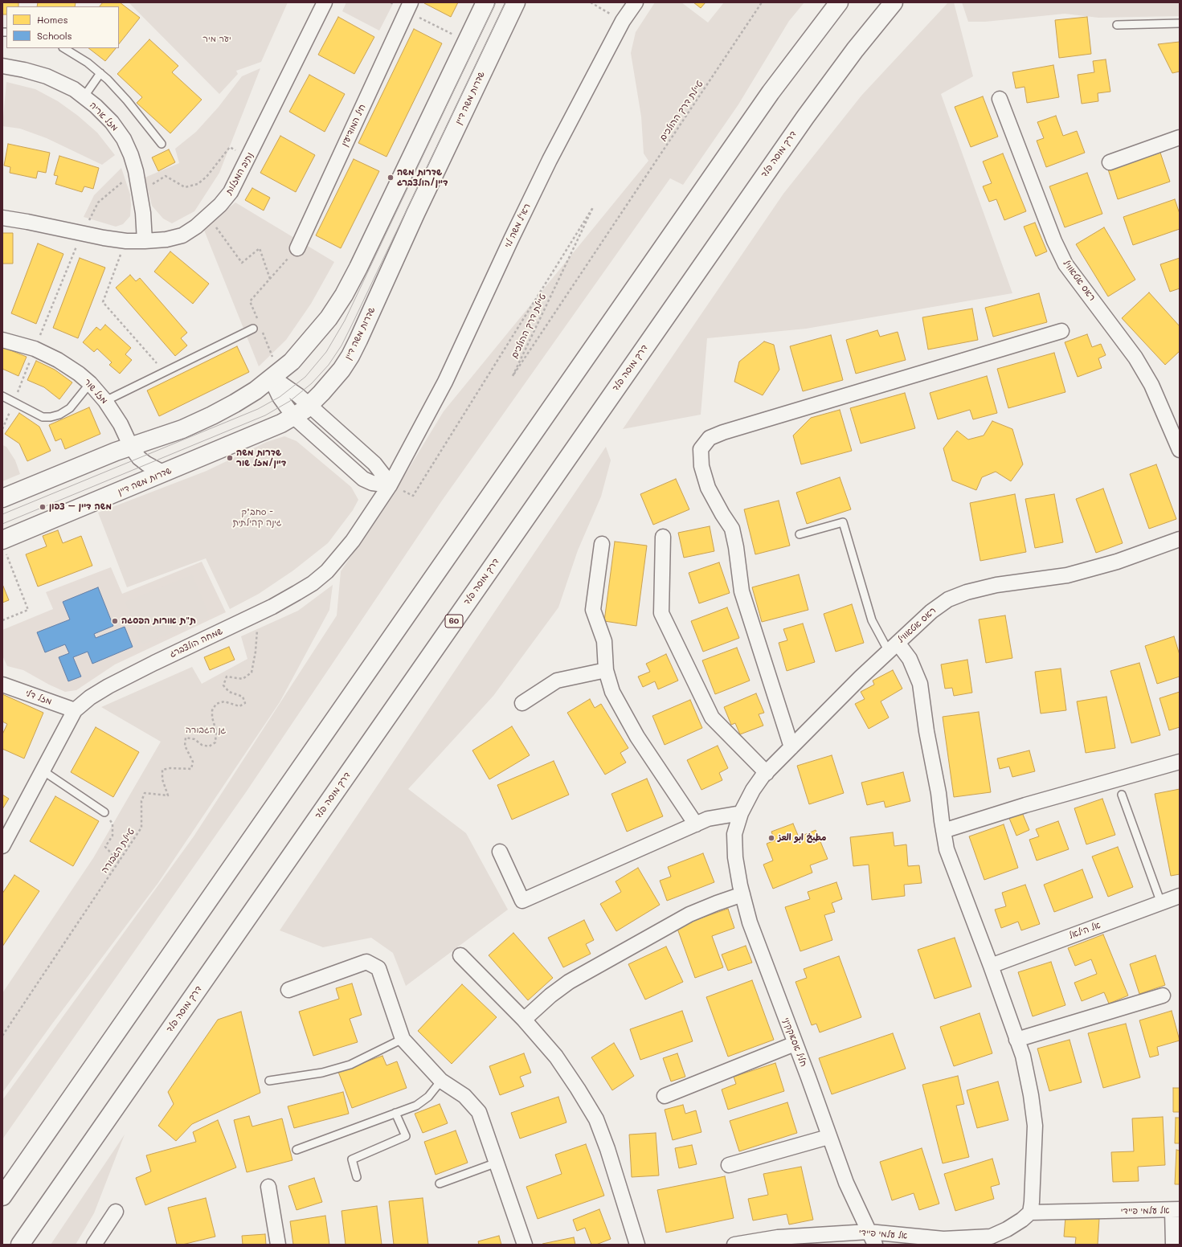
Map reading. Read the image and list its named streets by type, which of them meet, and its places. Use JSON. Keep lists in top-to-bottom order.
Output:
{
  "streets": {
    "main road": ["שדרות משה דיין", "דרך מוסה פלד", "60"],
    "street": [
      "מזל אריה",
      "חיל המודיעין",
      "נתיב המזלות",
      "רא\"ל משה לוי",
      "ראס אטאוויל",
      "מזל שור",
      "שמחה הולצברג",
      "מזל דלי",
      "אל הילאל",
      "חליל אסאקקיני",
      "אל עלמי פיידי"
    ],
    "path": ["טיילת דרך ההולכים", "טיילת הגבורה"]
  },
  "crossings": [
    ["שדרות משה דיין", "מזל שור"],
    ["טיילת דרך ההולכים", "שמחה הולצברג"],
    ["מזל אריה", "נתיב המזלות"],
    ["רא\"ל משה לוי", "שמחה הולצברג"],
    ["ראס אטאוויל", "חליל אסאקקיני"],
    ["שמחה הולצברג", "מזל דלי"],
    ["שמחה הולצברג", "טיילת הגבורה"],
    ["חליל אסאקקיני", "אל עלמי פיידי"]
  ],
  "parks": ["יער מיר", "סחב\"ק - גינה קהילתית", "גן הגבורה"],
  "places": [
    "שדרות משה דיין/הולצברג",
    "שדרות משה דיין/מזל שור",
    "משה דיין – צפון",
    "ת\"ת אורות הפסגה",
    "مطبخ ابو العز"
  ],
  "legend": ["Homes", "Schools"]
}
